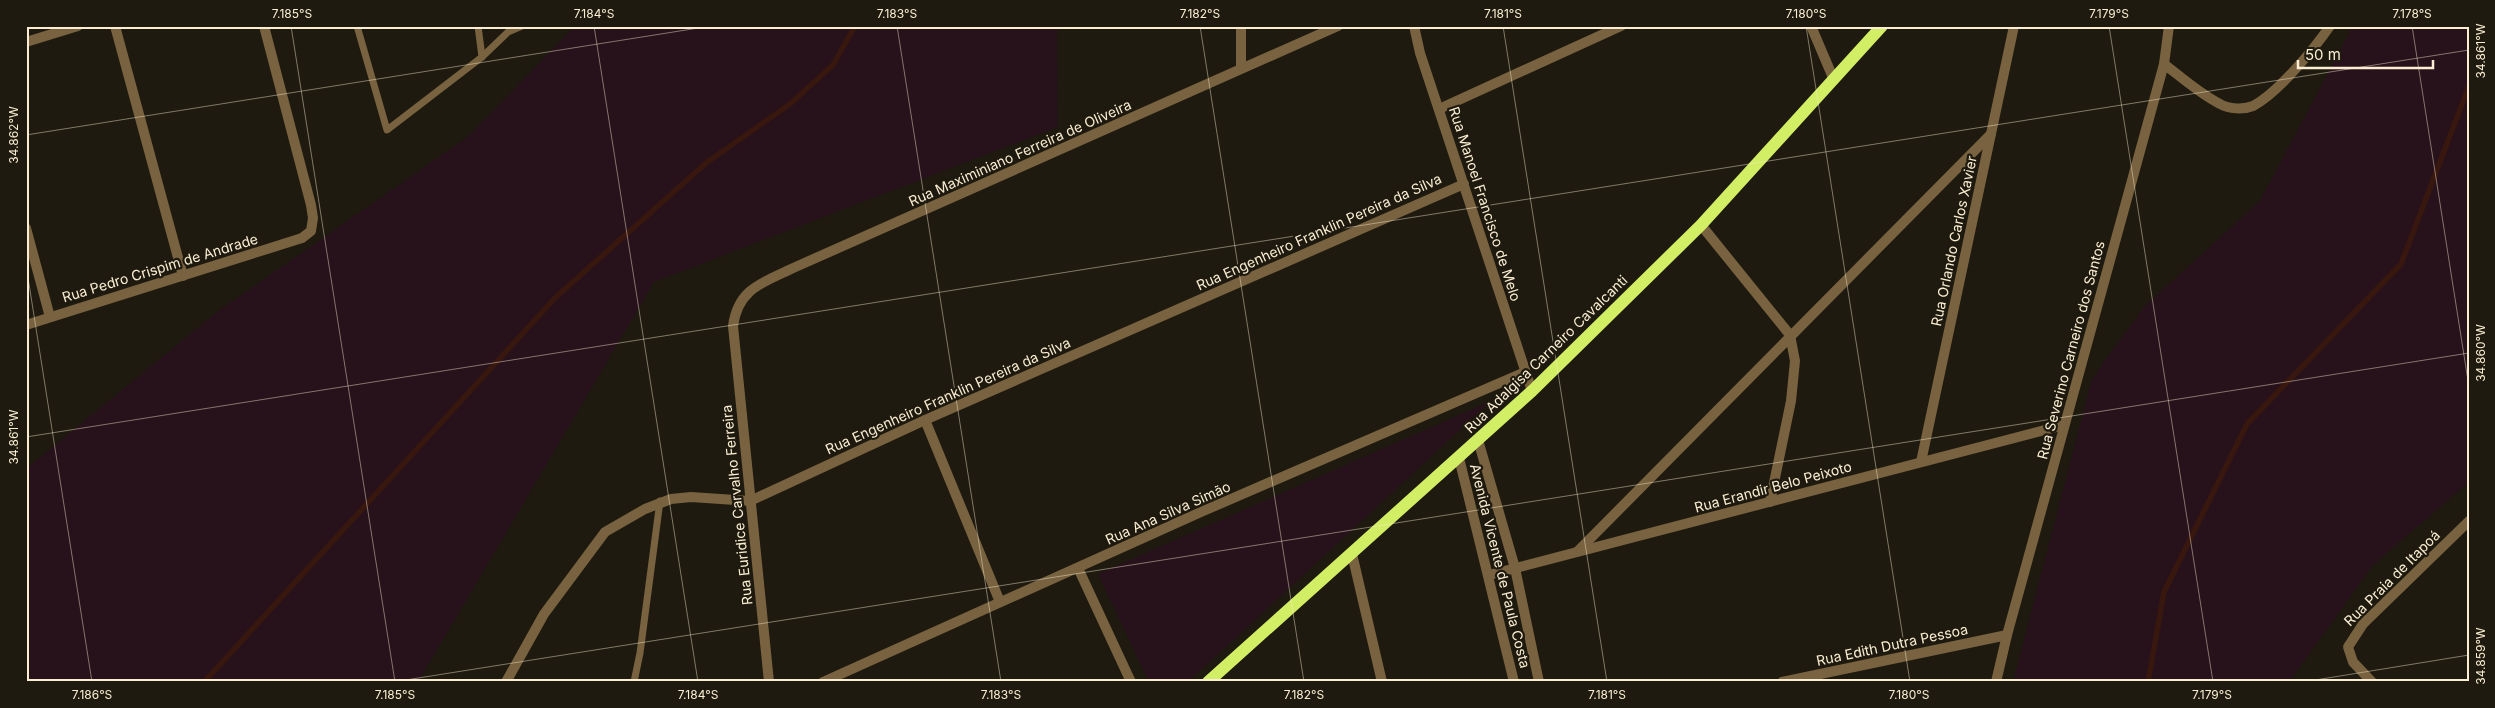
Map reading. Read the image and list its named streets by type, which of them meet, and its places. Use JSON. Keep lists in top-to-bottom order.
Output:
{
  "streets": {
    "main road": ["Rua Adalgisa Carneiro Cavalcanti"],
    "street": [
      "Rua Maximiniano Ferreira de Oliveira",
      "Rua Manoel Francisco de Melo",
      "Rua Engenheiro Franklin Pereira da Silva",
      "Rua Orlando Carlos Xavier",
      "Rua Pedro Crispim de Andrade",
      "Rua Severino Carneiro dos Santos",
      "Rua Erandir Belo Peixoto",
      "Rua Euridice Carvalho Ferreira",
      "Rua Ana Silva Simão",
      "Avenida Vicente de Paula Costa",
      "Rua Praia de Itapoá",
      "Rua Edith Dutra Pessoa"
    ]
  },
  "crossings": [
    ["Rua Maximiniano Ferreira de Oliveira", "Rua Euridice Carvalho Ferreira"],
    ["Rua Manoel Francisco de Melo", "Rua Engenheiro Franklin Pereira da Silva"],
    ["Rua Manoel Francisco de Melo", "Rua Adalgisa Carneiro Cavalcanti"],
    ["Rua Manoel Francisco de Melo", "Rua Ana Silva Simão"],
    ["Rua Engenheiro Franklin Pereira da Silva", "Rua Euridice Carvalho Ferreira"],
    ["Rua Orlando Carlos Xavier", "Rua Erandir Belo Peixoto"],
    ["Rua Severino Carneiro dos Santos", "Rua Erandir Belo Peixoto"],
    ["Rua Severino Carneiro dos Santos", "Rua Edith Dutra Pessoa"],
    ["Rua Adalgisa Carneiro Cavalcanti", "Avenida Vicente de Paula Costa"],
    ["Rua Erandir Belo Peixoto", "Avenida Vicente de Paula Costa"]
  ],
  "scale_bar": "50 m",
  "coordinates": [
    "7.185°S",
    "7.184°S",
    "7.183°S",
    "7.182°S",
    "7.181°S",
    "7.180°S",
    "7.179°S",
    "7.178°S",
    "34.861°W",
    "34.862°W",
    "34.860°W",
    "34.859°W",
    "7.186°S"
  ]
}
